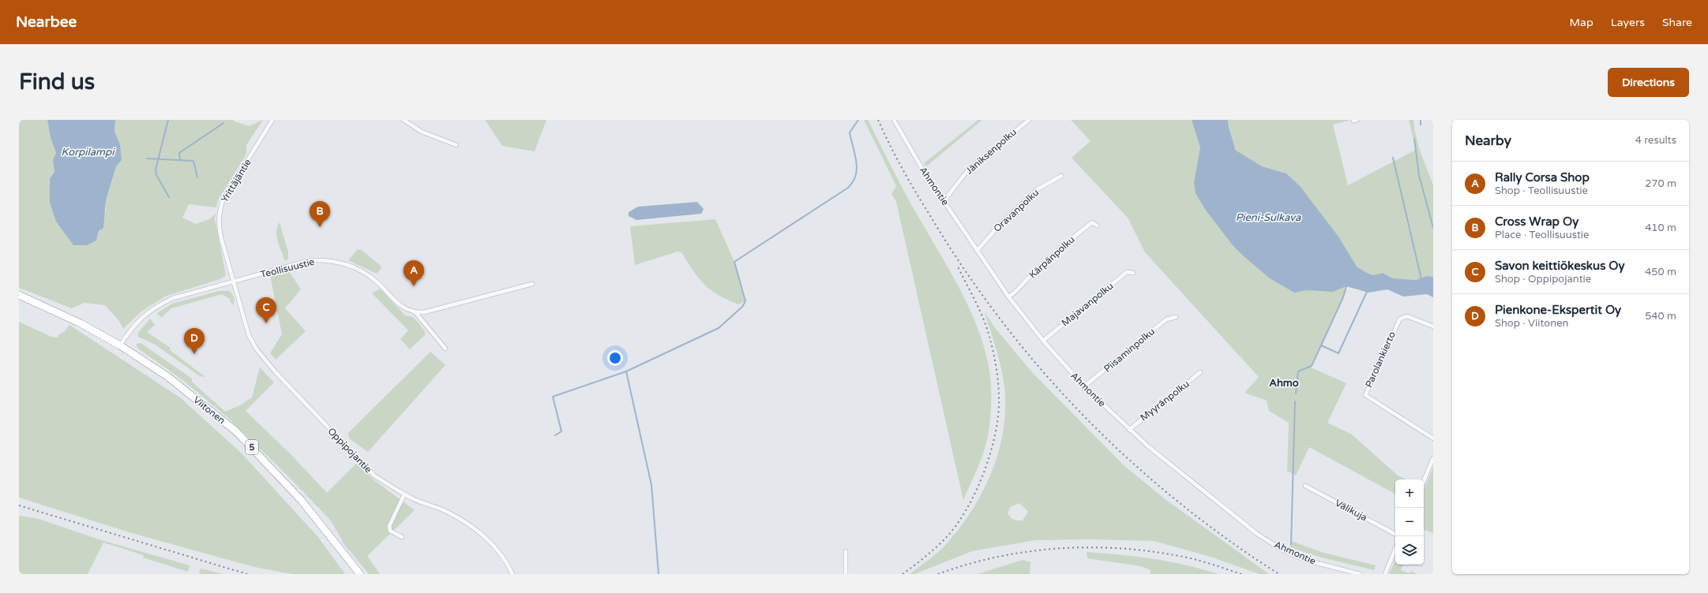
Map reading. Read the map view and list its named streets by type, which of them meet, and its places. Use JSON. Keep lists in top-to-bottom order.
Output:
{
  "streets": {
    "highway": ["Viitonen", "5"],
    "street": [
      "Jäniksenpolku",
      "Yrittäjäntie",
      "Ahmontie",
      "Oravanpolku",
      "Kärpänpolku",
      "Teollisuustie",
      "Majavanpolku",
      "Piisaminpolku",
      "Parolankierto",
      "Myyränpolku",
      "Oppipojantie",
      "Välikuja"
    ]
  },
  "crossings": [
    ["Jäniksenpolku", "Ahmontie"],
    ["Yrittäjäntie", "Teollisuustie"],
    ["Yrittäjäntie", "Oppipojantie"],
    ["Ahmontie", "Oravanpolku"],
    ["Ahmontie", "Kärpänpolku"],
    ["Ahmontie", "Majavanpolku"],
    ["Ahmontie", "Piisaminpolku"],
    ["Ahmontie", "Myyränpolku"],
    ["Teollisuustie", "Viitonen"],
    ["Teollisuustie", "Oppipojantie"]
  ],
  "districts": ["Ahmo"],
  "water": ["Korpilampi", "Pieni-Sulkava"],
  "page": {
    "header": "Nearbee",
    "nav": ["Map", "Layers", "Share"],
    "buttons": "Directions",
    "title": "Find us",
    "heading": ["Nearby", "4 results"],
    "list": [
      {
        "mark": "A",
        "name": "Rally Corsa Shop",
        "note": "Shop · Teollisuustie",
        "value": "270 m"
      },
      {
        "mark": "B",
        "name": "Cross Wrap Oy",
        "note": "Place · Teollisuustie",
        "value": "410 m"
      },
      {
        "mark": "C",
        "name": "Savon keittiökeskus Oy",
        "note": "Shop · Oppipojantie",
        "value": "450 m"
      },
      {
        "mark": "D",
        "name": "Pienkone-Ekspertit Oy",
        "note": "Shop · Viitonen",
        "value": "540 m"
      }
    ],
    "pins": [
      "B",
      "A",
      "C",
      "D"
    ],
    "map_buttons": ["+", "−"]
  }
}
